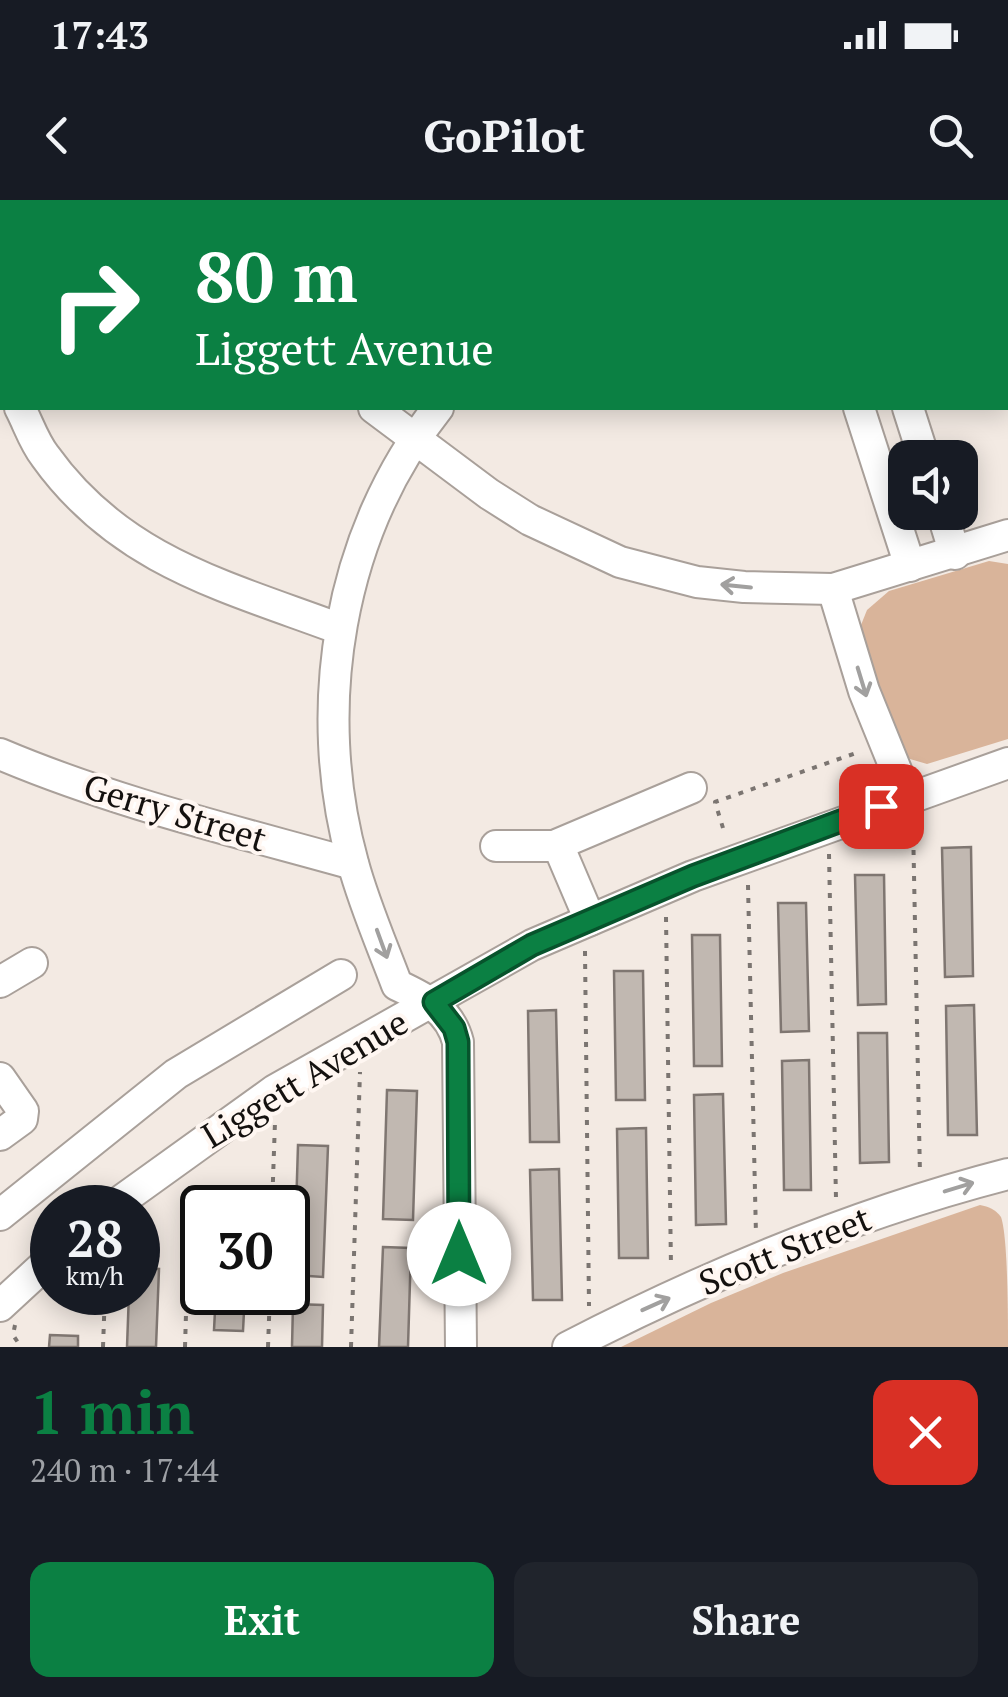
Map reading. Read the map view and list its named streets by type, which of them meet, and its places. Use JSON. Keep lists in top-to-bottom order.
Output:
{
  "streets": {
    "street": ["Gerry Street", "Liggett Avenue", "Scott Street"]
  },
  "one_way": ["Scott Street"],
  "page": {
    "status": "17:43",
    "header": "GoPilot",
    "turn": ["80 m", "Liggett Avenue"],
    "speed": "28 km/h",
    "limit": "30",
    "heading": ["1 min", "240 m · 17:44"],
    "buttons": ["Exit", "Share"]
  }
}
